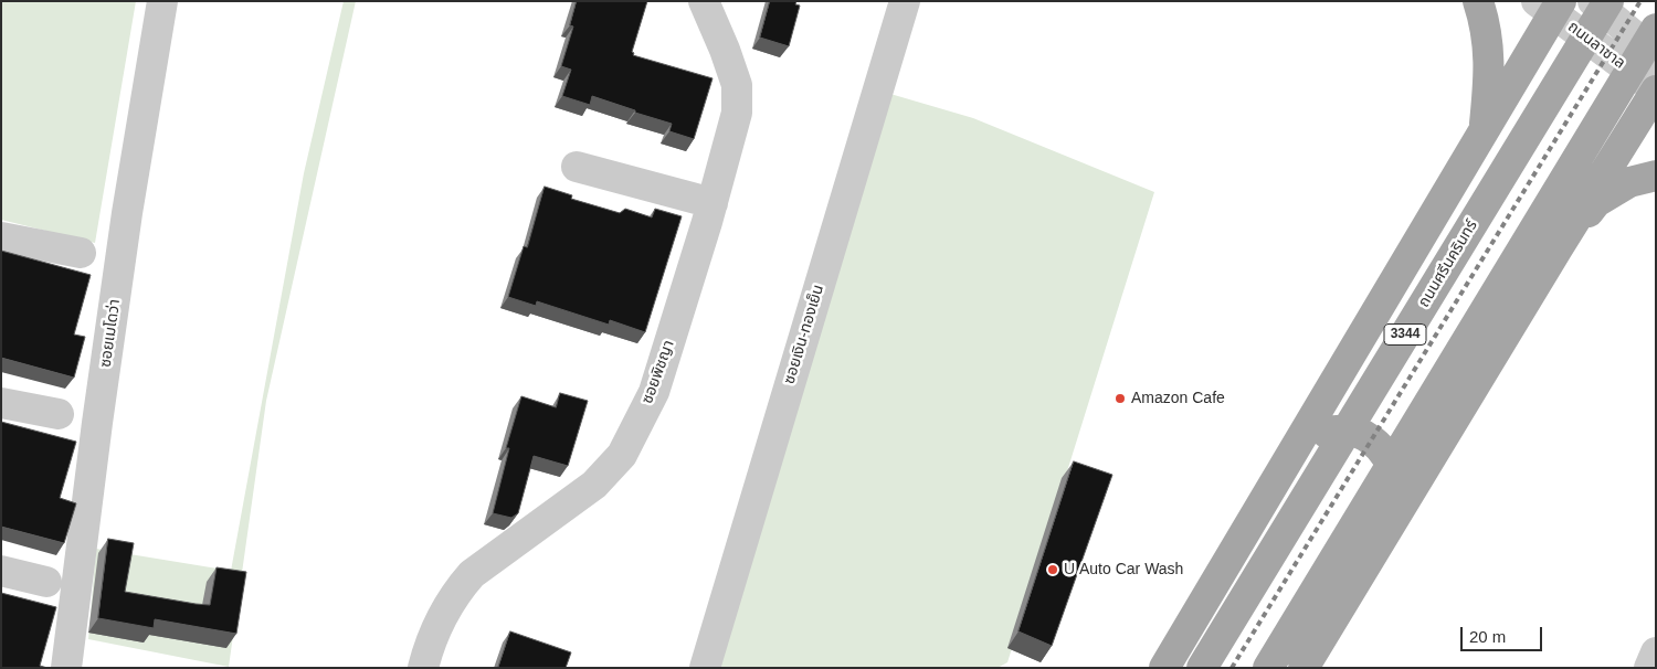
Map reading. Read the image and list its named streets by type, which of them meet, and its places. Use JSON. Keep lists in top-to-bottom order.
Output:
{
  "streets": {
    "main road": ["ถนนศรีนครินทร์", "3344"],
    "street": [
      "ถนนลาซาล",
      "ซอยเมโดว่า",
      "ซอยเงิน-ทองเย็น",
      "ซอยพิชญา"
    ]
  },
  "crossings": [
    ["ถนนลาซาล", "3344"]
  ],
  "places": ["Amazon Cafe", "U Auto Car Wash"],
  "scale_bar": "20 m"
}
